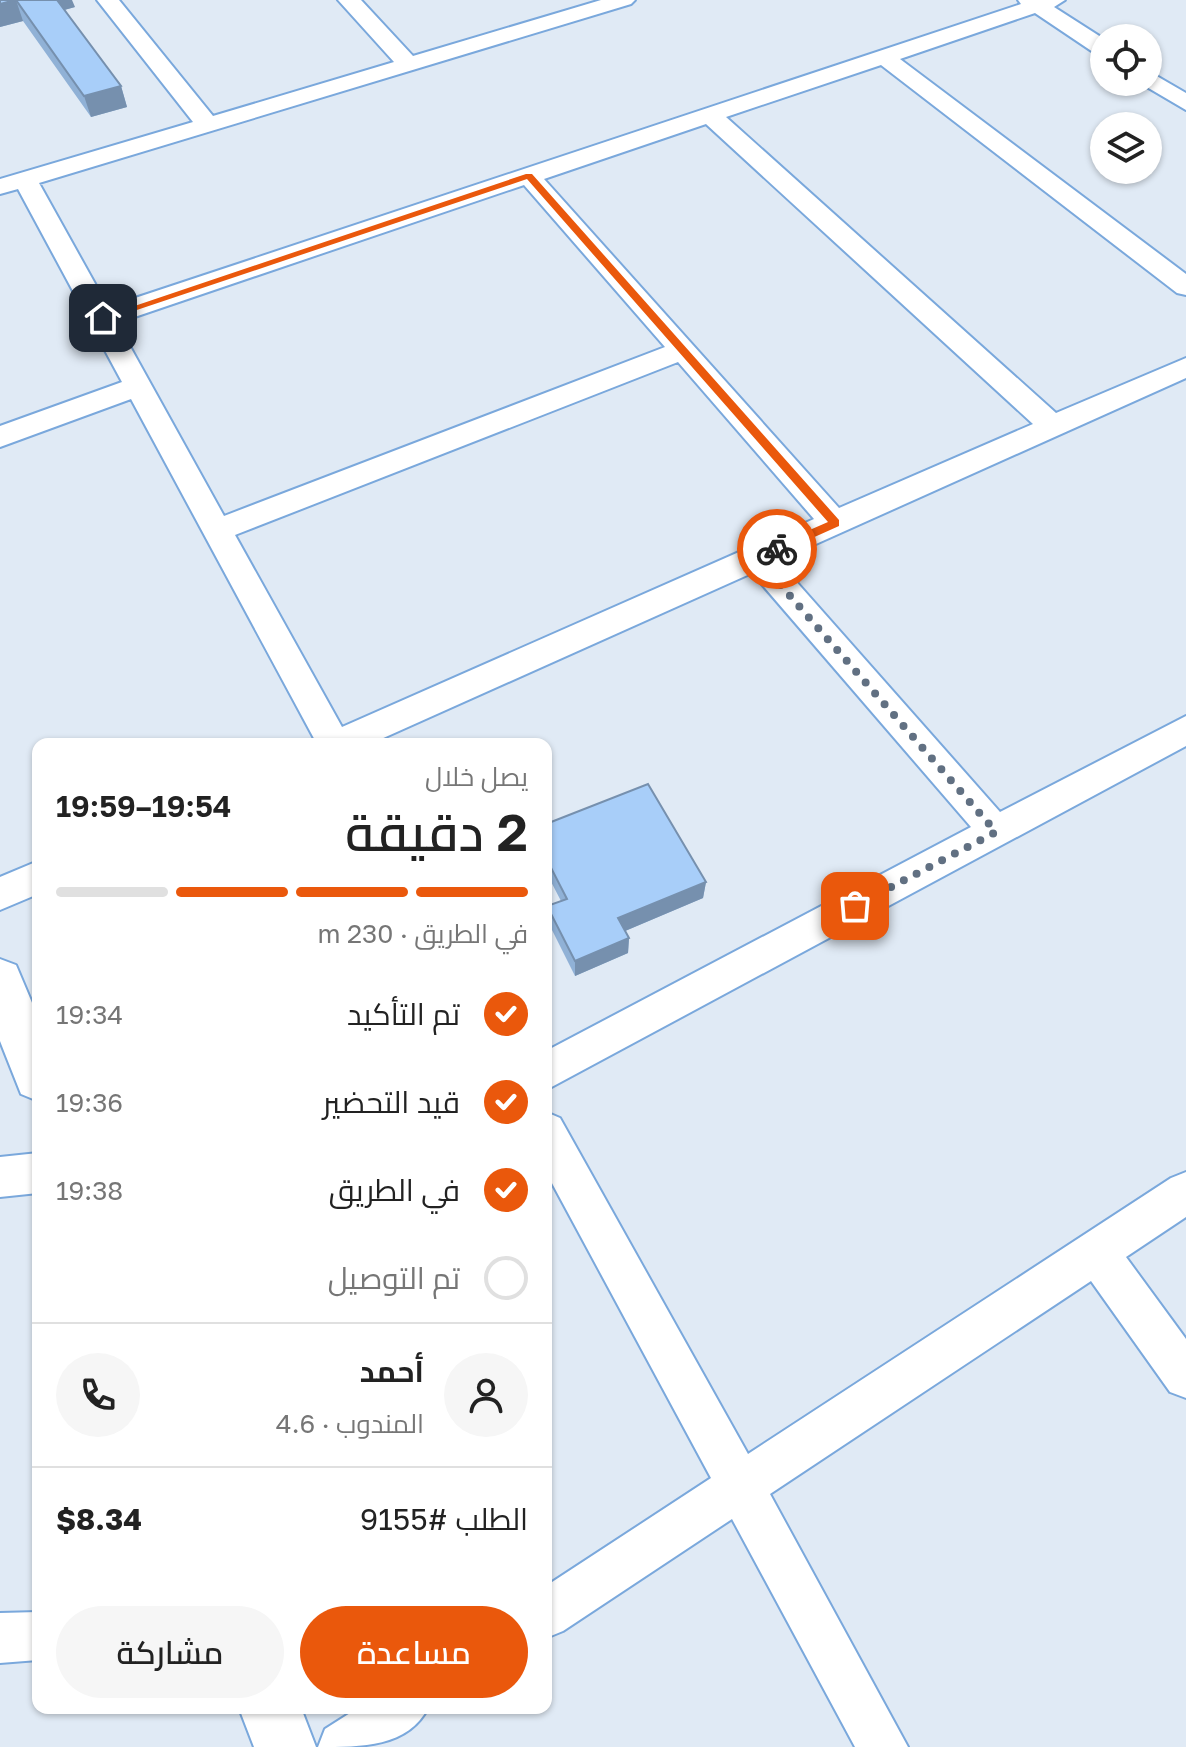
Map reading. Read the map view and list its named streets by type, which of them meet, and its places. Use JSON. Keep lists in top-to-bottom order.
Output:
{
  "page": {
    "heading": ["2 دقيقة", "يصل خلال", "19:54–19:59"],
    "panel": [
      "أحمد",
      "المندوب · 4.6",
      "الطلب #9155",
      "$8.34"
    ],
    "bar": "في الطريق · 230 m",
    "list": [
      ["تم التأكيد", "19:34"],
      ["قيد التحضير", "19:36"],
      ["في الطريق", "19:38"],
      "تم التوصيل"
    ],
    "buttons": ["مساعدة", "مشاركة"]
  }
}
